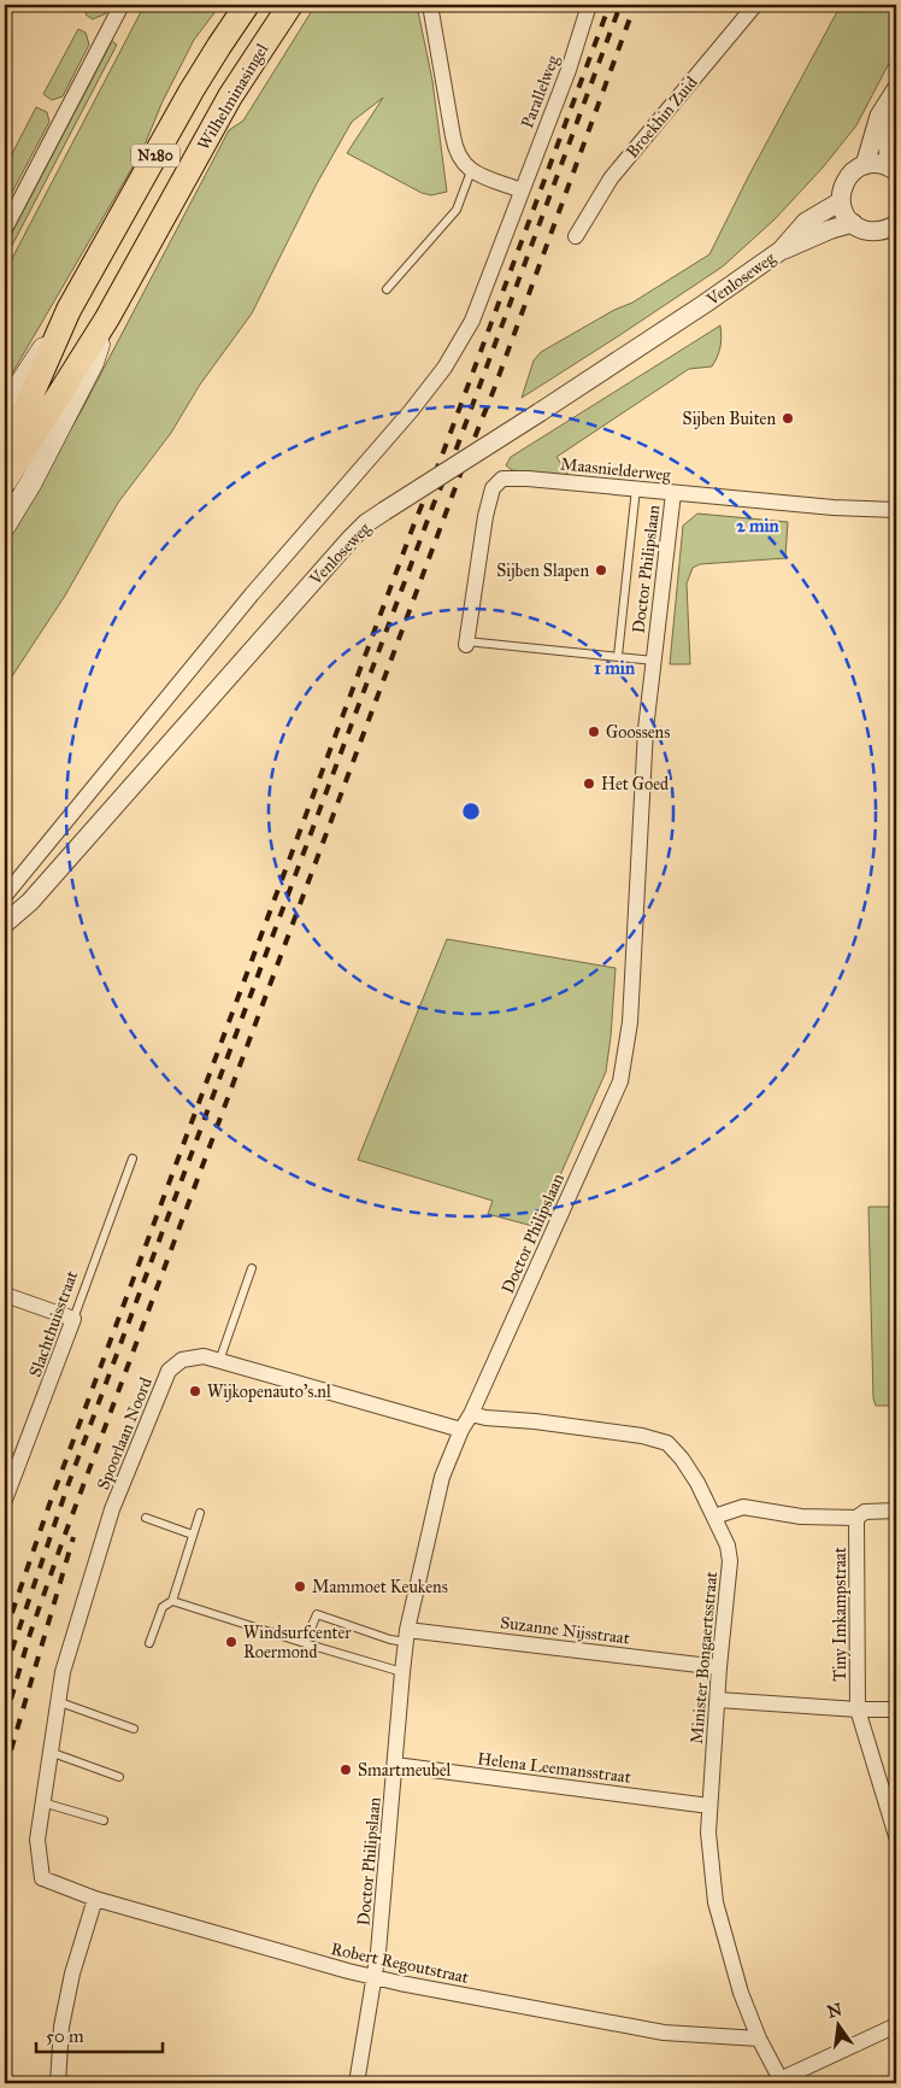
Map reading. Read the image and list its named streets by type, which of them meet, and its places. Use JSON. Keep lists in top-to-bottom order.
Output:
{
  "streets": {
    "main road": ["Wilhelminasingel", "N280"],
    "street": [
      "Parallelweg",
      "Broekhin Zuid",
      "Venloseweg",
      "Maasnielderweg",
      "Doctor Philipslaan",
      "Slachthuisstraat",
      "Spoorlaan Noord",
      "Tiny Imkampstraat",
      "Suzanne Nijsstraat",
      "Minister Bongaertsstraat",
      "Helena Leemansstraat",
      "Robert Regoutstraat"
    ]
  },
  "crossings": [
    ["Maasnielderweg", "Doctor Philipslaan"],
    ["Doctor Philipslaan", "Spoorlaan Noord"],
    ["Doctor Philipslaan", "Suzanne Nijsstraat"],
    ["Doctor Philipslaan", "Minister Bongaertsstraat"],
    ["Doctor Philipslaan", "Helena Leemansstraat"],
    ["Doctor Philipslaan", "Robert Regoutstraat"],
    ["Spoorlaan Noord", "Robert Regoutstraat"],
    ["Suzanne Nijsstraat", "Minister Bongaertsstraat"],
    ["Minister Bongaertsstraat", "Helena Leemansstraat"],
    ["Minister Bongaertsstraat", "Robert Regoutstraat"]
  ],
  "places": [
    "Sijben Buiten",
    "Sijben Slapen",
    "Goossens",
    "Het Goed",
    "Wijkopenauto's.nl",
    "Mammoet Keukens",
    "Windsurfcenter Roermond",
    "Smartmeubel"
  ],
  "scale_bar": "50 m",
  "north": "top",
  "rings": ["2 min", "1 min"]
}
